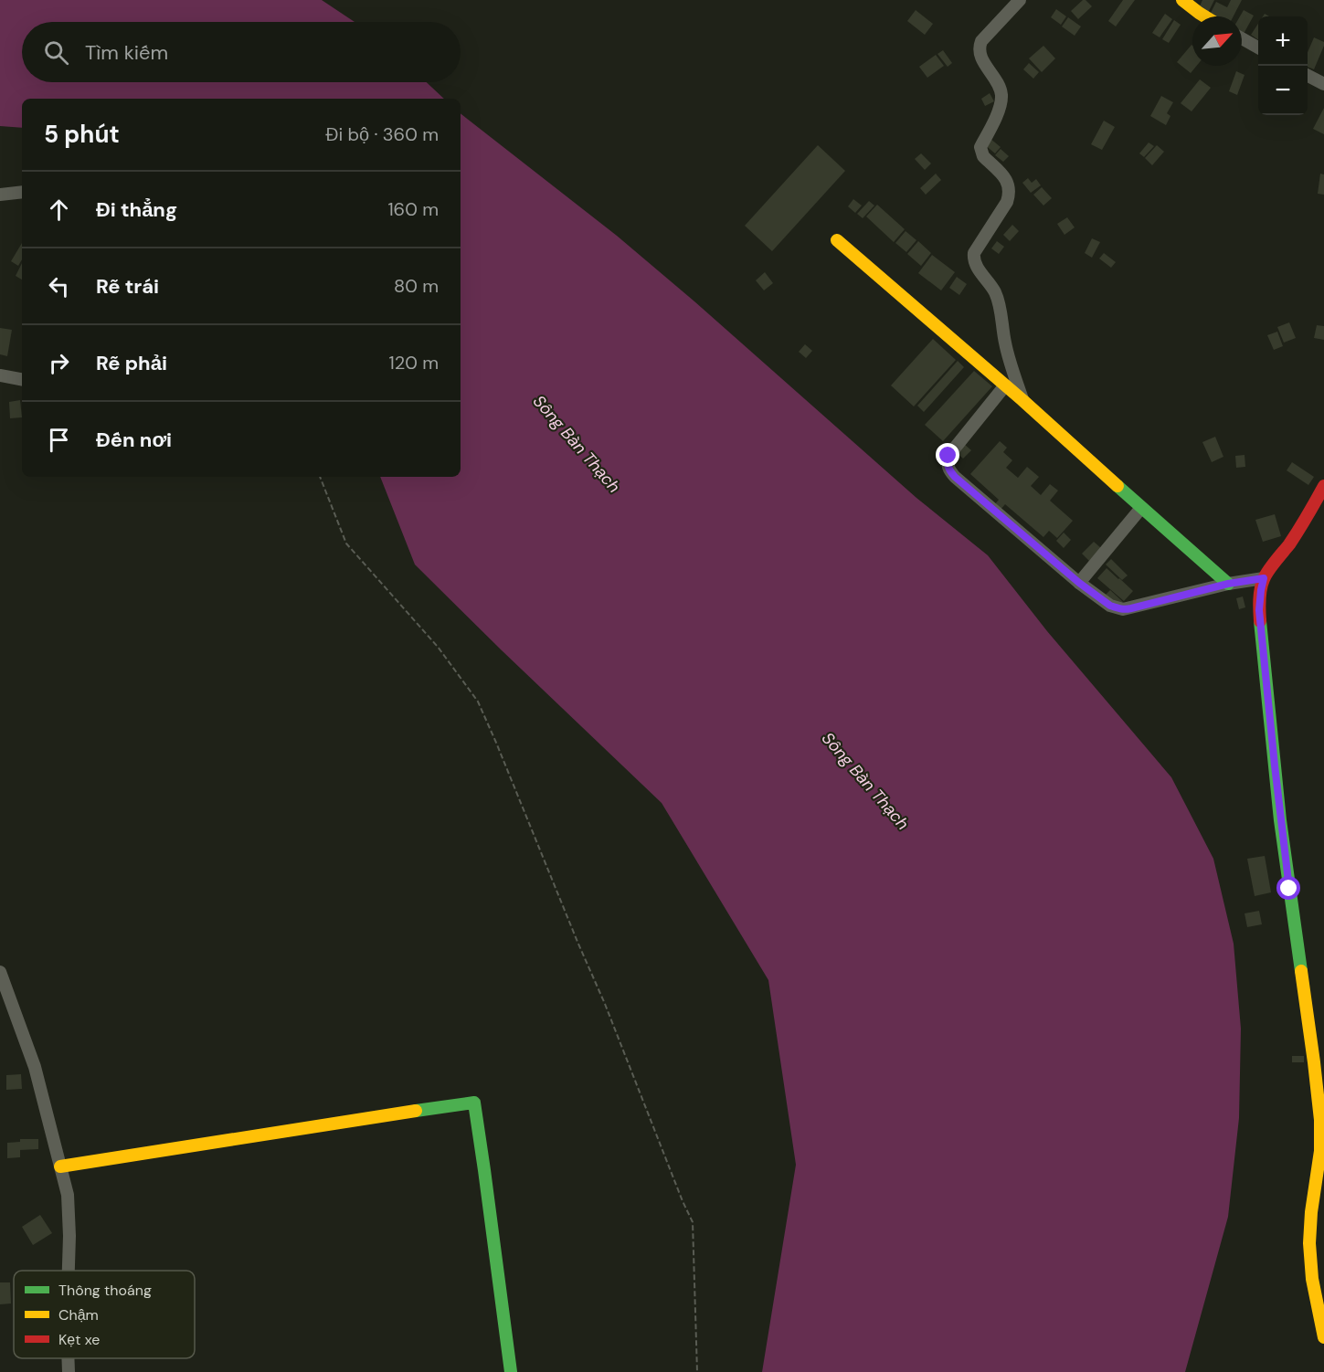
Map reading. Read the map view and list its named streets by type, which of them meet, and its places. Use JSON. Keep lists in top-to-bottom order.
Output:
{
  "water": ["Sông Bàn Thạch"],
  "legend": ["Thông thoáng", "Chậm", "Kẹt xe"],
  "north": "top right",
  "page": {
    "map_buttons": ["+", "−"],
    "search": "Tìm kiếm",
    "heading": ["5 phút", "Đi bộ · 360 m"],
    "list": [
      ["Đi thẳng", "160 m"],
      ["Rẽ trái", "80 m"],
      ["Rẽ phải", "120 m"],
      "Đến nơi"
    ]
  }
}
